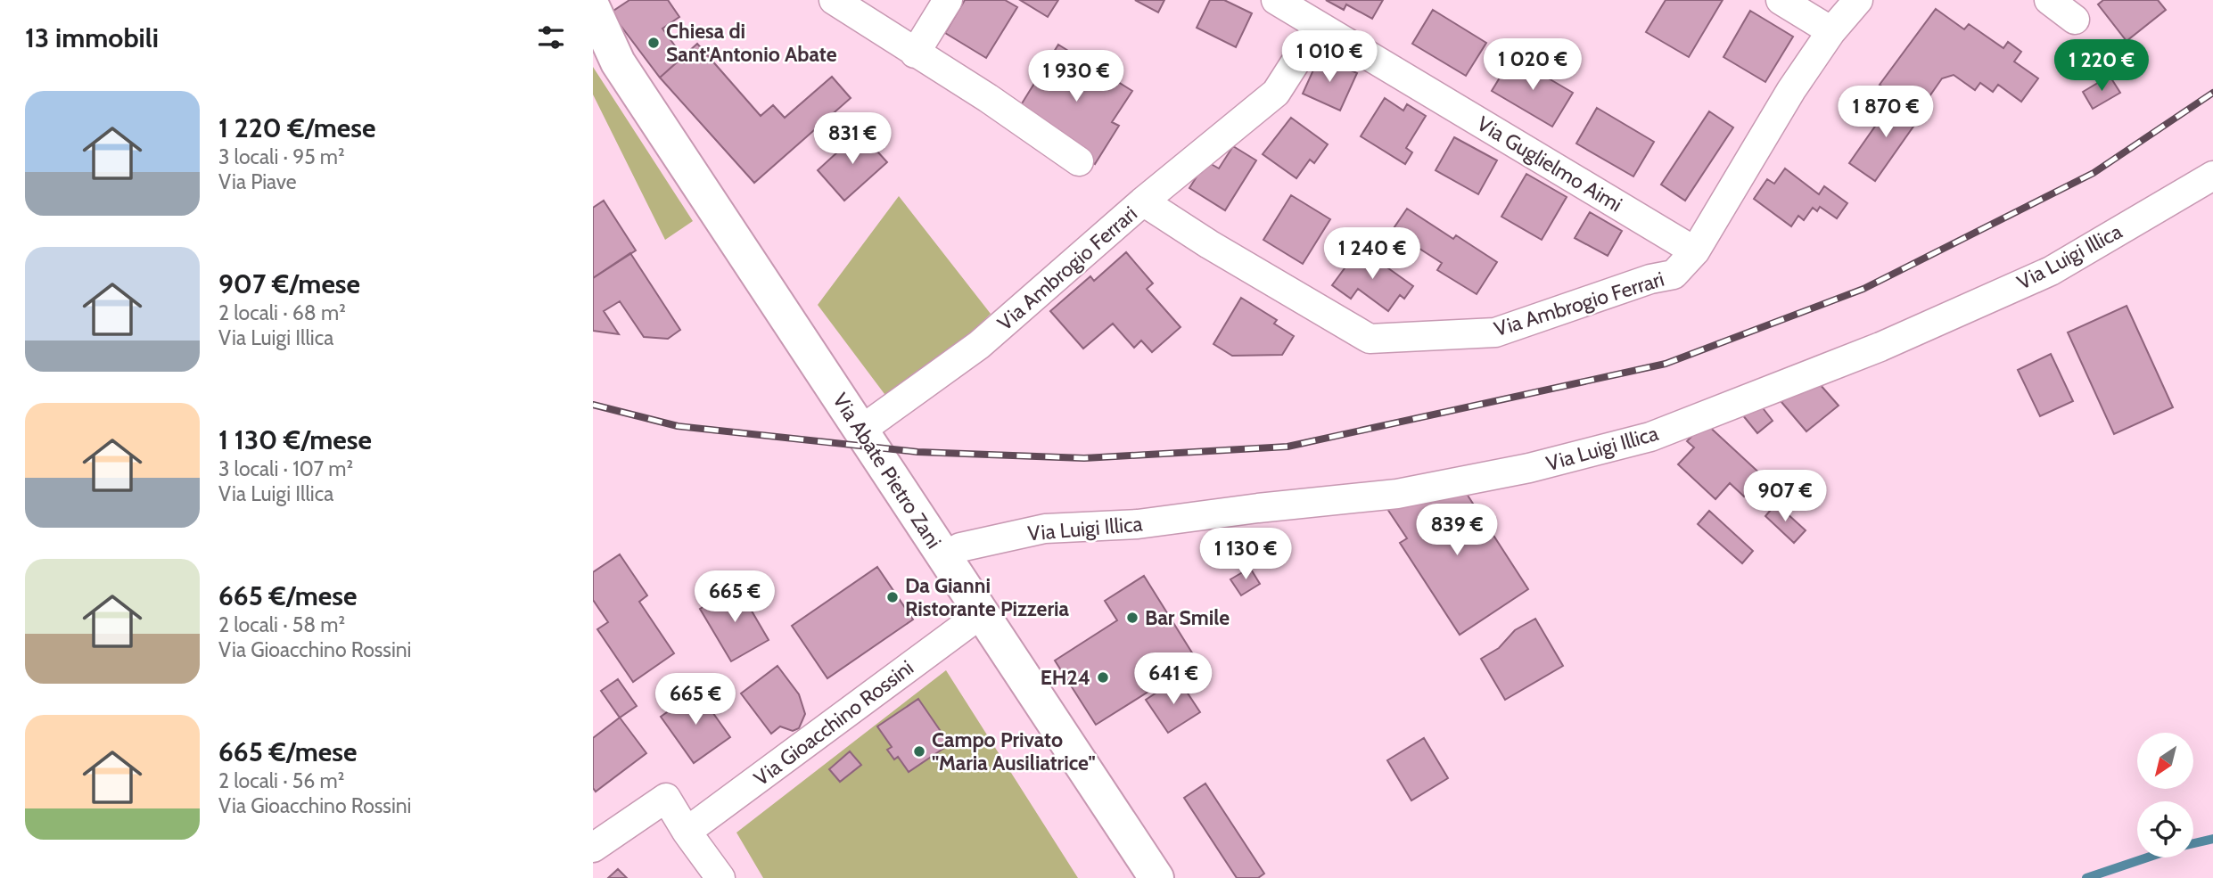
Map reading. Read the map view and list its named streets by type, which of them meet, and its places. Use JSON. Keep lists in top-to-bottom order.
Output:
{
  "streets": {
    "main road": ["Via Abate Pietro Zani"],
    "street": [
      "Via Guglielmo Aimi",
      "Via Luigi Illica",
      "Via Ambrogio Ferrari",
      "Via Gioacchino Rossini"
    ]
  },
  "crossings": [
    ["Via Guglielmo Aimi", "Via Ambrogio Ferrari"],
    ["Via Luigi Illica", "Via Abate Pietro Zani"],
    ["Via Ambrogio Ferrari", "Via Abate Pietro Zani"],
    ["Via Abate Pietro Zani", "Via Gioacchino Rossini"]
  ],
  "places": [
    "Chiesa di Sant'Antonio Abate",
    "Da Gianni Ristorante Pizzeria",
    "Bar Smile",
    "EH24",
    "Campo Privato \"Maria Ausiliatrice\""
  ],
  "north": "bottom left",
  "page": {
    "heading": "13 immobili",
    "price": [
      "1 010 €",
      "1 020 €",
      "1 220 €",
      "1 930 €",
      "1 870 €",
      "831 €",
      "1 240 €",
      "907 €",
      "839 €",
      "1 130 €",
      "665 €",
      "641 €",
      "665 €"
    ],
    "list": [
      {
        "name": "1 220 €/mese",
        "note": "3 locali · 95 m² · Via Piave"
      },
      {
        "name": "907 €/mese",
        "note": "2 locali · 68 m² · Via Luigi Illica"
      },
      {
        "name": "1 130 €/mese",
        "note": "3 locali · 107 m² · Via Luigi Illica"
      },
      {
        "name": "665 €/mese",
        "note": "2 locali · 58 m² · Via Gioacchino Rossini"
      },
      {
        "name": "665 €/mese",
        "note": "2 locali · 56 m² · Via Gioacchino Rossini"
      }
    ]
  }
}
